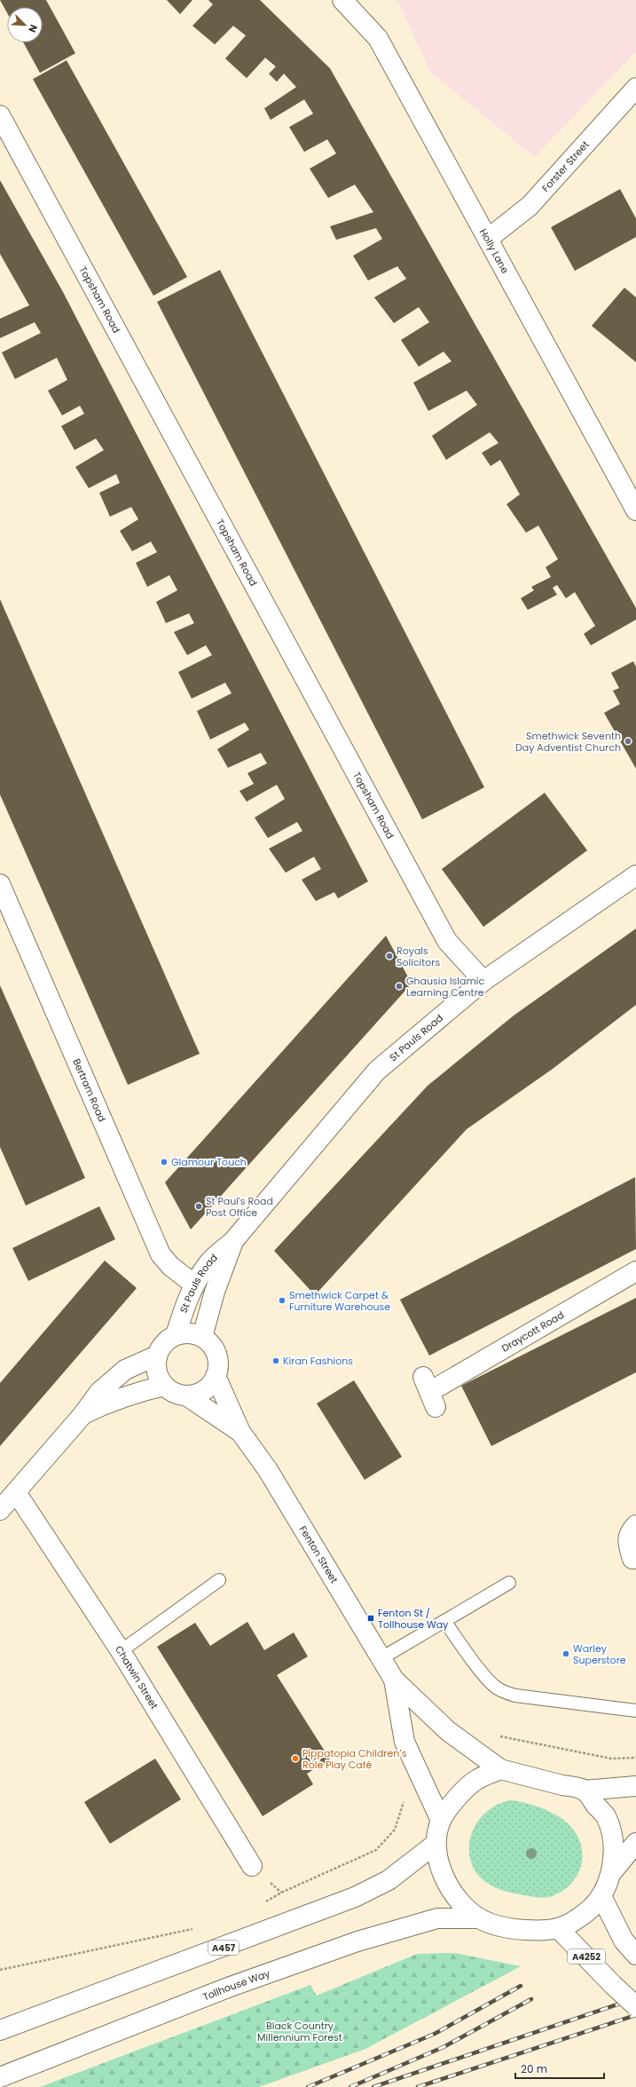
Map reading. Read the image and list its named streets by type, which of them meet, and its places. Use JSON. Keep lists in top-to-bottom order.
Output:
{
  "streets": {
    "main road": [
      "Forster Street",
      "Holly Lane",
      "Topsham Road",
      "St Pauls Road",
      "Bertram Road",
      "Draycott Road",
      "Fenton Street",
      "Chatwin Street",
      "A457",
      "A4252",
      "Tollhouse Way"
    ]
  },
  "crossings": [
    ["Forster Street", "Holly Lane"],
    ["Topsham Road", "St Pauls Road"],
    ["St Pauls Road", "Bertram Road"],
    ["St Pauls Road", "Fenton Street"]
  ],
  "parks": ["Black Country Millennium Forest"],
  "places": {
    "other": [
      "Smethwick Seventh Day Adventist Church",
      "Royals Solicitors",
      "Ghausia Islamic Learning Centre",
      "Glamour Touch",
      "St Paul's Road Post Office",
      "Smethwick Carpet & Furniture Warehouse",
      "Kiran Fashions",
      "Warley Superstore",
      "Pippatopia Children’s Role Play Café"
    ],
    "transit": ["Fenton St / Tollhouse Way"]
  },
  "scale_bar": "20 m",
  "north": "bottom right"
}
